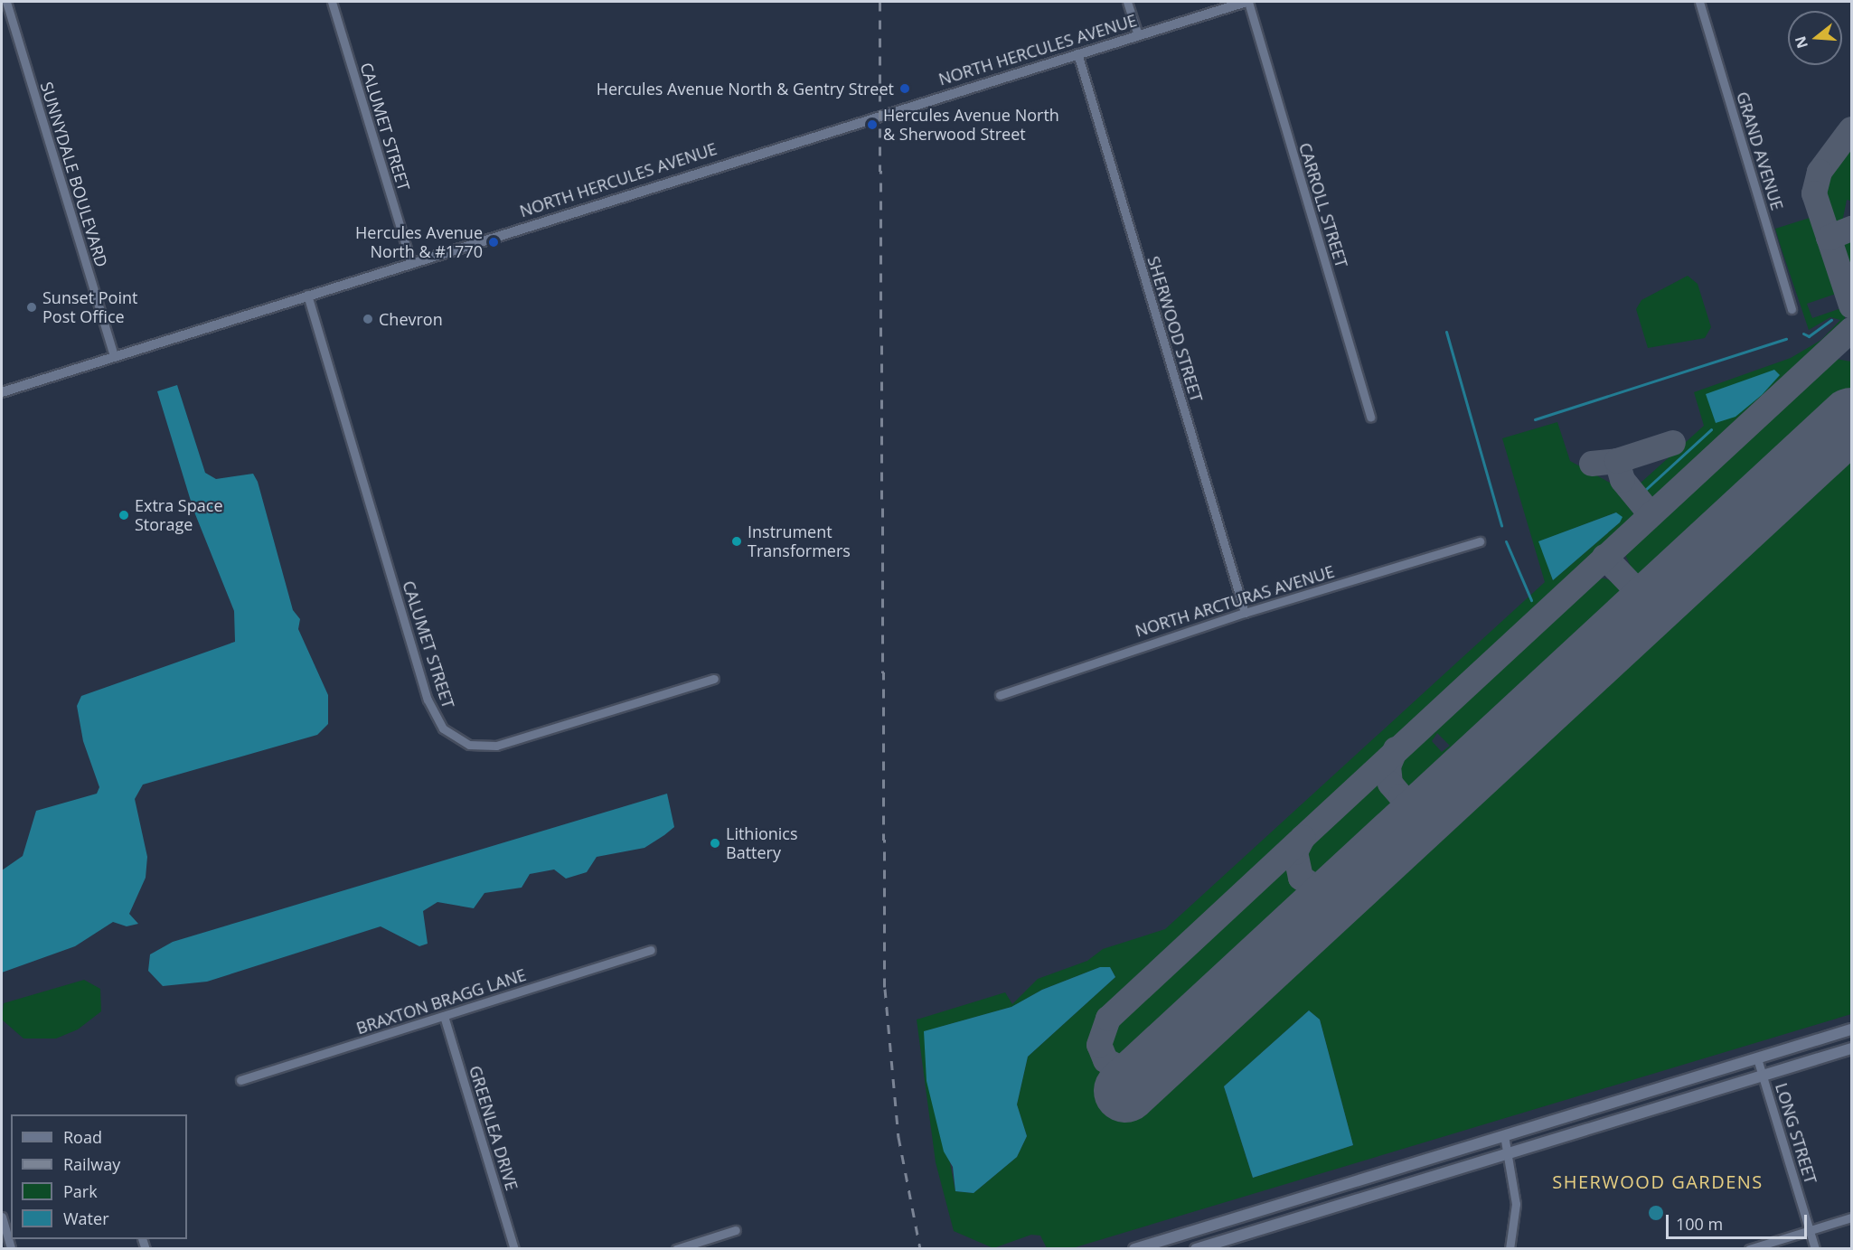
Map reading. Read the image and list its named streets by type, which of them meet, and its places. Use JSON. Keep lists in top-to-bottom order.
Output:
{
  "streets": {
    "street": [
      "NORTH HERCULES AVENUE",
      "CALUMET STREET",
      "GRAND AVENUE",
      "SUNNYDALE BOULEVARD",
      "CARROLL STREET",
      "SHERWOOD STREET",
      "NORTH ARCTURAS AVENUE",
      "BRAXTON BRAGG LANE",
      "GREENLEA DRIVE",
      "LONG STREET"
    ]
  },
  "crossings": [
    ["NORTH HERCULES AVENUE", "CALUMET STREET"],
    ["NORTH HERCULES AVENUE", "SUNNYDALE BOULEVARD"],
    ["NORTH HERCULES AVENUE", "CARROLL STREET"],
    ["NORTH HERCULES AVENUE", "SHERWOOD STREET"],
    ["SHERWOOD STREET", "NORTH ARCTURAS AVENUE"],
    ["BRAXTON BRAGG LANE", "GREENLEA DRIVE"]
  ],
  "districts": ["SHERWOOD GARDENS"],
  "places": [
    "Hercules Avenue North & Gentry Street",
    "Hercules Avenue North & Sherwood Street",
    "Hercules Avenue North & #1770",
    "Sunset Point Post Office",
    "Chevron",
    "Extra Space Storage",
    "Instrument Transformers",
    "Lithionics Battery"
  ],
  "legend": [
    "Road",
    "Railway",
    "Park",
    "Water"
  ],
  "scale_bar": "100 m",
  "north": "left"
}
